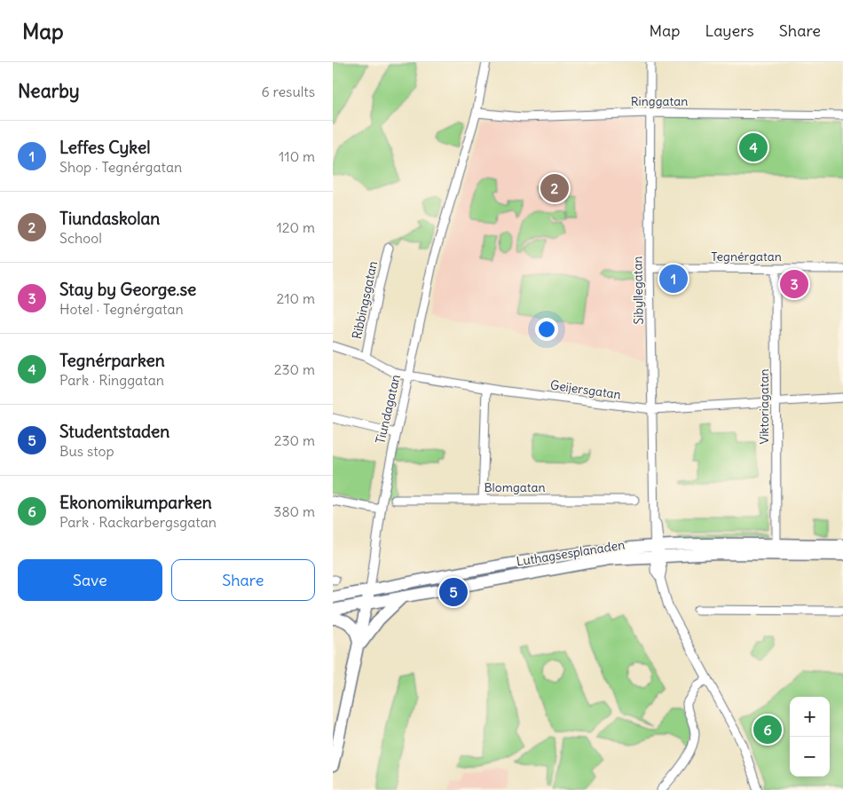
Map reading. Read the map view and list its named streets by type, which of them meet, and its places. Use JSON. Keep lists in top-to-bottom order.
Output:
{
  "streets": {
    "main road": ["Tiundagatan", "Luthagsesplanaden"],
    "street": [
      "Ringgatan",
      "Tegnérgatan",
      "Sibyllegatan",
      "Ribbingsgatan",
      "Geijersgatan",
      "Viktoriagatan",
      "Blomgatan"
    ]
  },
  "crossings": [
    ["Ringgatan", "Sibyllegatan"],
    ["Ringgatan", "Tiundagatan"],
    ["Tegnérgatan", "Sibyllegatan"],
    ["Tegnérgatan", "Viktoriagatan"],
    ["Sibyllegatan", "Geijersgatan"],
    ["Sibyllegatan", "Luthagsesplanaden"],
    ["Ribbingsgatan", "Geijersgatan"],
    ["Geijersgatan", "Viktoriagatan"],
    ["Geijersgatan", "Tiundagatan"],
    ["Viktoriagatan", "Luthagsesplanaden"],
    ["Tiundagatan", "Luthagsesplanaden"]
  ],
  "page": {
    "header": "Map",
    "nav": ["Map", "Layers", "Share"],
    "heading": ["Nearby", "6 results"],
    "list": [
      {
        "mark": "1",
        "name": "Leffes Cykel",
        "note": "Shop · Tegnérgatan",
        "value": "110 m"
      },
      {
        "mark": "2",
        "name": "Tiundaskolan",
        "note": "School",
        "value": "120 m"
      },
      {
        "mark": "3",
        "name": "Stay by George.se",
        "note": "Hotel · Tegnérgatan",
        "value": "210 m"
      },
      {
        "mark": "4",
        "name": "Tegnérparken",
        "note": "Park · Ringgatan",
        "value": "230 m"
      },
      {
        "mark": "5",
        "name": "Studentstaden",
        "note": "Bus stop",
        "value": "230 m"
      },
      {
        "mark": "6",
        "name": "Ekonomikumparken",
        "note": "Park · Rackarbergsgatan",
        "value": "380 m"
      }
    ],
    "pins": [
      "4",
      "2",
      "1",
      "3",
      "5",
      "6"
    ],
    "buttons": ["Save", "Share"],
    "map_buttons": ["+", "−"]
  }
}
